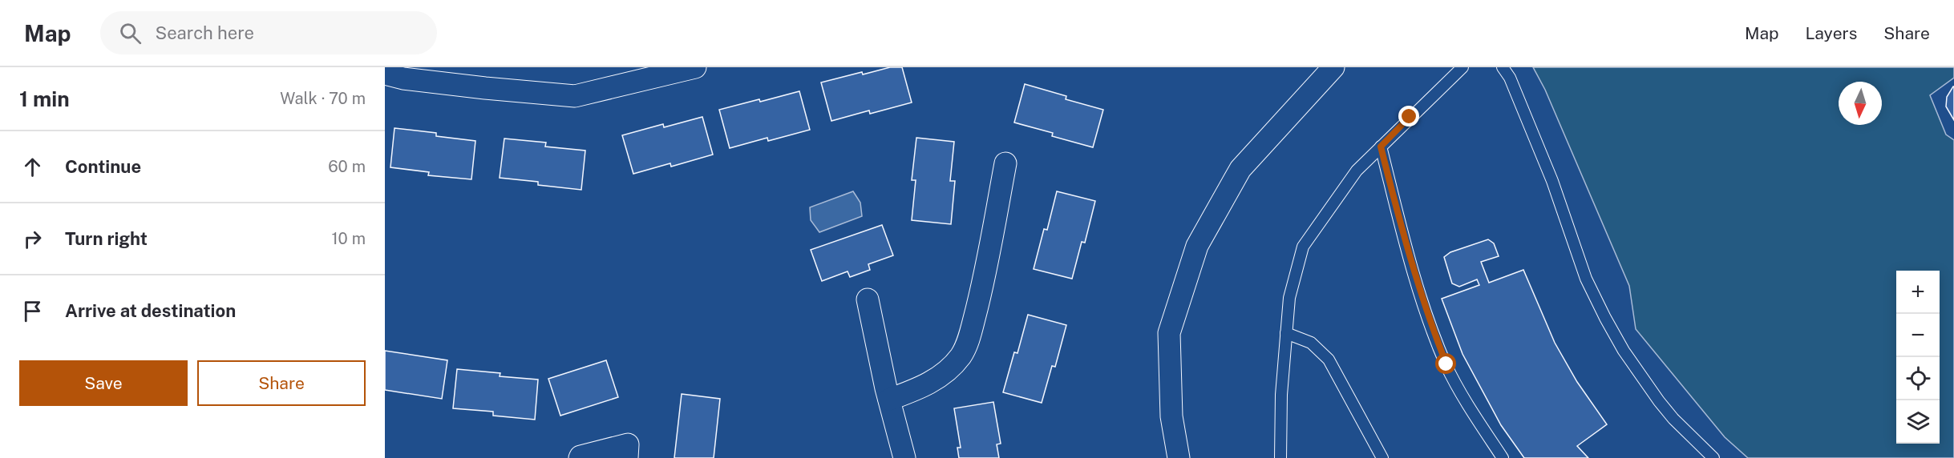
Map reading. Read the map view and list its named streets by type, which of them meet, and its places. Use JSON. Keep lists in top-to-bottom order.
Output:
{
  "north": "bottom",
  "page": {
    "header": "Map",
    "search": "Search here",
    "nav": ["Map", "Layers", "Share"],
    "heading": ["1 min", "Walk · 70 m"],
    "list": [
      ["Continue", "60 m"],
      ["Turn right", "10 m"],
      "Arrive at destination"
    ],
    "map_buttons": ["+", "−"],
    "buttons": ["Save", "Share"]
  }
}
